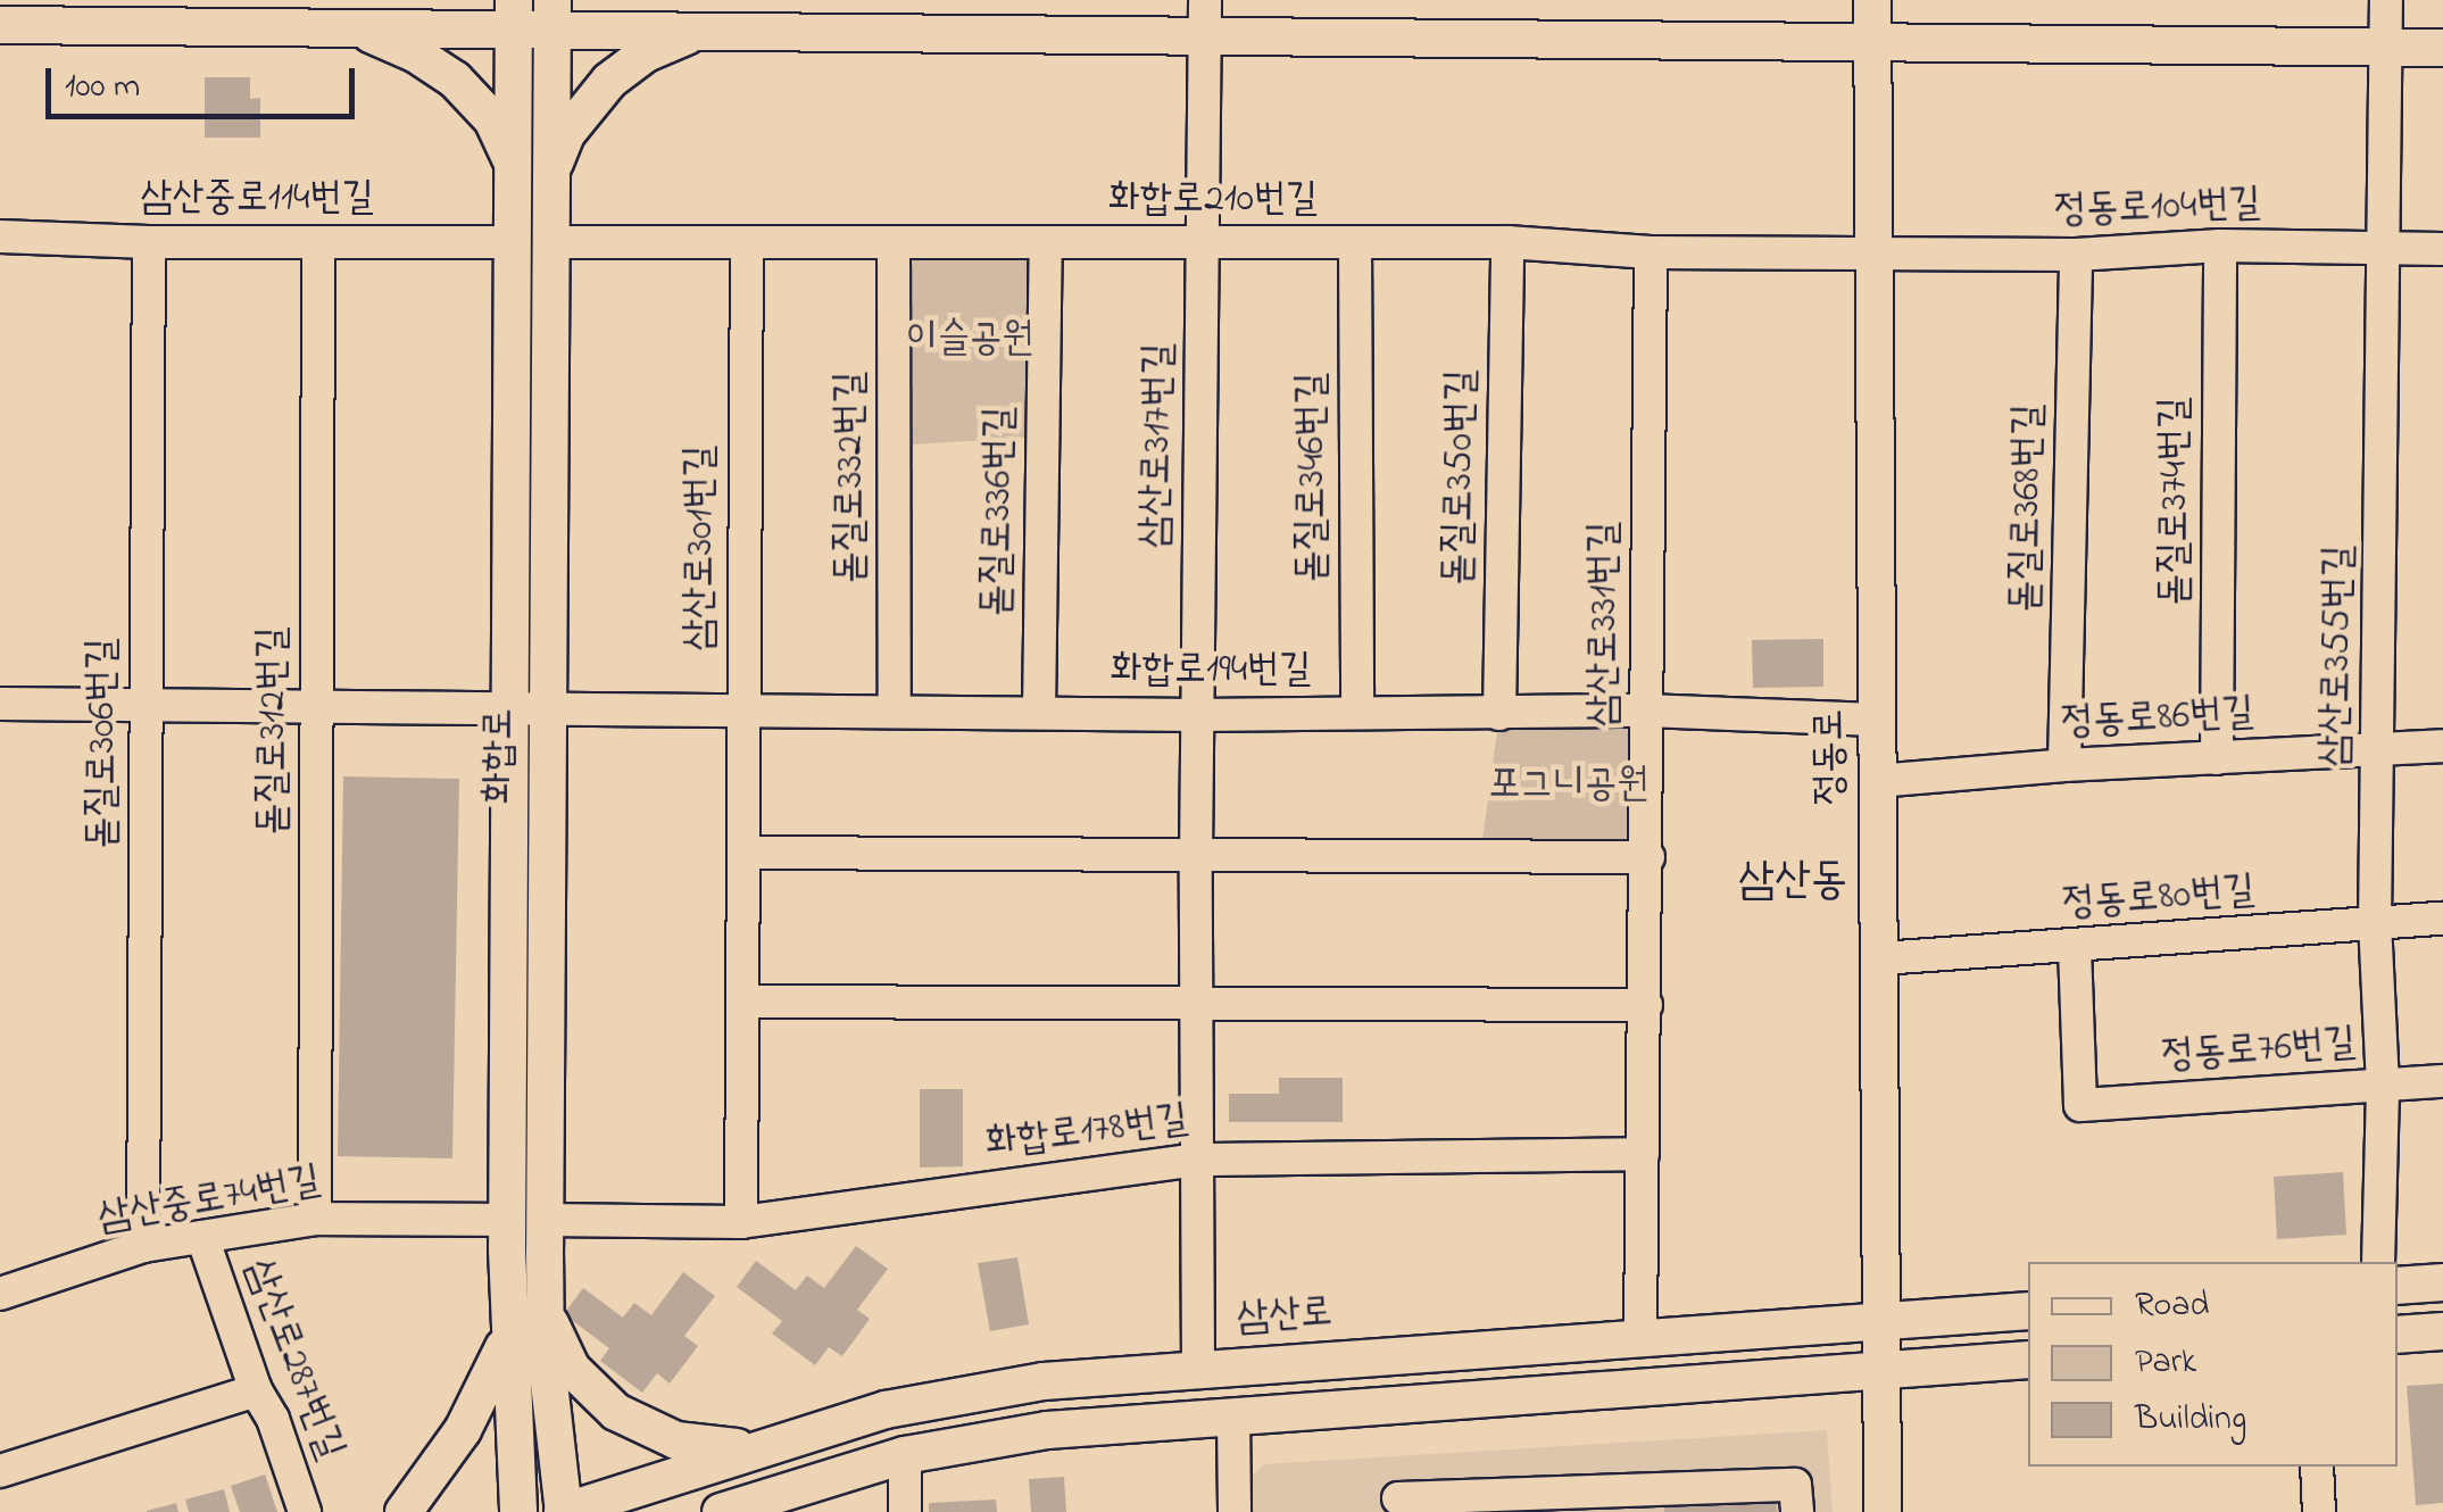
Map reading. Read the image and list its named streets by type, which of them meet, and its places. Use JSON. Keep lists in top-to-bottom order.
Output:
{
  "streets": {
    "main road": ["화합로", "정동로", "삼산로"],
    "street": [
      "삼산중로114번길",
      "화합로210번길",
      "정동로104번길",
      "삼산로317번길",
      "돋질로332번길",
      "돋질로346번길",
      "돋질로350번길",
      "돋질로374번길",
      "돋질로368번길",
      "돋질로336번길",
      "삼산로301번길",
      "삼산로331번길",
      "삼산로355번길",
      "화합로194번길",
      "정동로86번길",
      "돋질로312번길",
      "돋질로306번길",
      "정동로80번길",
      "정동로76번길",
      "화합로178번길",
      "삼산중로74번길",
      "삼산로287번길"
    ]
  },
  "crossings": [
    ["삼산중로114번길", "돋질로312번길"],
    ["삼산중로114번길", "돋질로306번길"],
    ["삼산중로114번길", "화합로"],
    ["화합로210번길", "정동로104번길"],
    ["화합로210번길", "삼산로317번길"],
    ["화합로210번길", "돋질로332번길"],
    ["화합로210번길", "돋질로346번길"],
    ["화합로210번길", "돋질로350번길"],
    ["화합로210번길", "돋질로336번길"],
    ["화합로210번길", "삼산로301번길"],
    ["화합로210번길", "삼산로331번길"],
    ["화합로210번길", "화합로"],
    ["화합로210번길", "정동로"],
    ["정동로104번길", "돋질로374번길"],
    ["정동로104번길", "돋질로368번길"],
    ["정동로104번길", "삼산로355번길"],
    ["정동로104번길", "정동로"],
    ["삼산로317번길", "화합로194번길"],
    ["삼산로317번길", "화합로178번길"],
    ["삼산로317번길", "삼산로"],
    ["돋질로332번길", "화합로194번길"],
    ["돋질로346번길", "화합로194번길"],
    ["돋질로350번길", "화합로194번길"],
    ["돋질로374번길", "정동로86번길"],
    ["돋질로368번길", "정동로86번길"],
    ["돋질로336번길", "화합로194번길"],
    ["삼산로301번길", "화합로194번길"],
    ["삼산로301번길", "화합로178번길"],
    ["삼산로331번길", "화합로194번길"],
    ["삼산로331번길", "화합로178번길"],
    ["삼산로331번길", "삼산로"],
    ["삼산로355번길", "정동로86번길"],
    ["삼산로355번길", "정동로80번길"],
    ["삼산로355번길", "정동로76번길"],
    ["화합로194번길", "돋질로312번길"],
    ["화합로194번길", "돋질로306번길"],
    ["화합로194번길", "화합로"],
    ["화합로194번길", "정동로"],
    ["정동로86번길", "정동로"],
    ["돋질로312번길", "삼산중로74번길"],
    ["돋질로306번길", "삼산중로74번길"],
    ["화합로", "화합로178번길"],
    ["화합로", "삼산중로74번길"],
    ["화합로", "삼산로"],
    ["정동로", "정동로80번길"],
    ["정동로", "삼산로"],
    ["정동로80번길", "정동로76번길"],
    ["삼산중로74번길", "삼산로287번길"]
  ],
  "districts": ["삼산동"],
  "parks": ["이슬공원", "포그니공원"],
  "legend": ["Road", "Park", "Building"],
  "scale_bar": "100 m"
}
